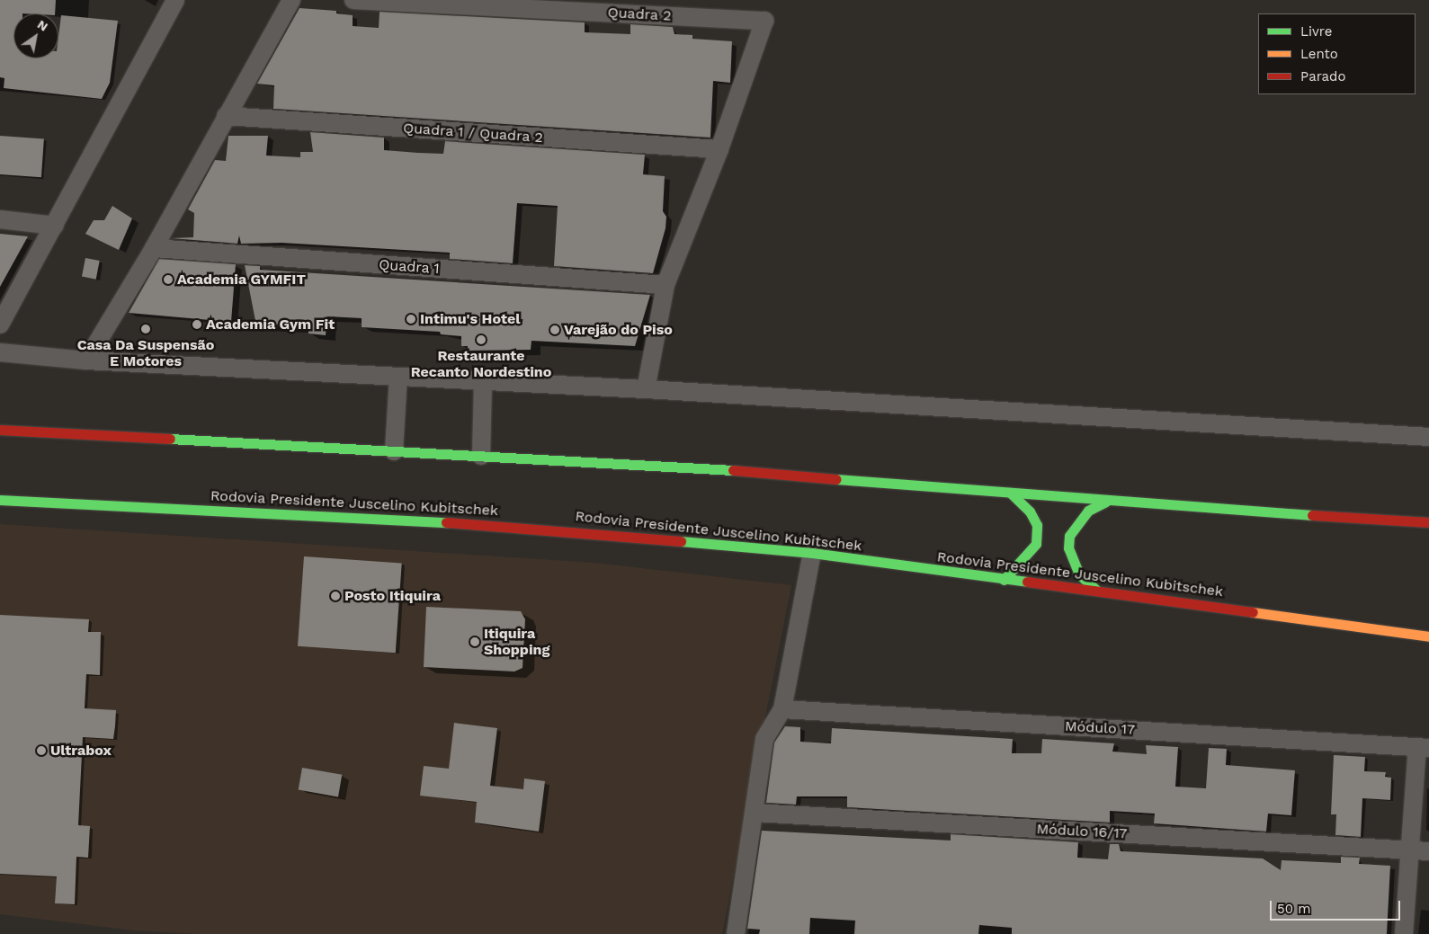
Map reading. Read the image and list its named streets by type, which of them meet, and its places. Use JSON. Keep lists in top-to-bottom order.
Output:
{
  "streets": {
    "highway": ["Rodovia Presidente Juscelino Kubitschek"],
    "street": [
      "Quadra 2",
      "Quadra 1 / Quadra 2",
      "Quadra 1",
      "Módulo 17",
      "Módulo 16/17"
    ]
  },
  "crossings": [
    ["Quadra 2", "Quadra 1 / Quadra 2"]
  ],
  "places": [
    "Academia GYMFIT",
    "Intimu's Hotel",
    "Academia Gym Fit",
    "Casa Da Suspensão E Motores",
    "Varejão do Piso",
    "Restaurante Recanto Nordestino",
    "Posto Itiquira",
    "Itiquira Shopping",
    "Ultrabox"
  ],
  "legend": ["Livre", "Lento", "Parado"],
  "scale_bar": "50 m",
  "north": "top right"
}
